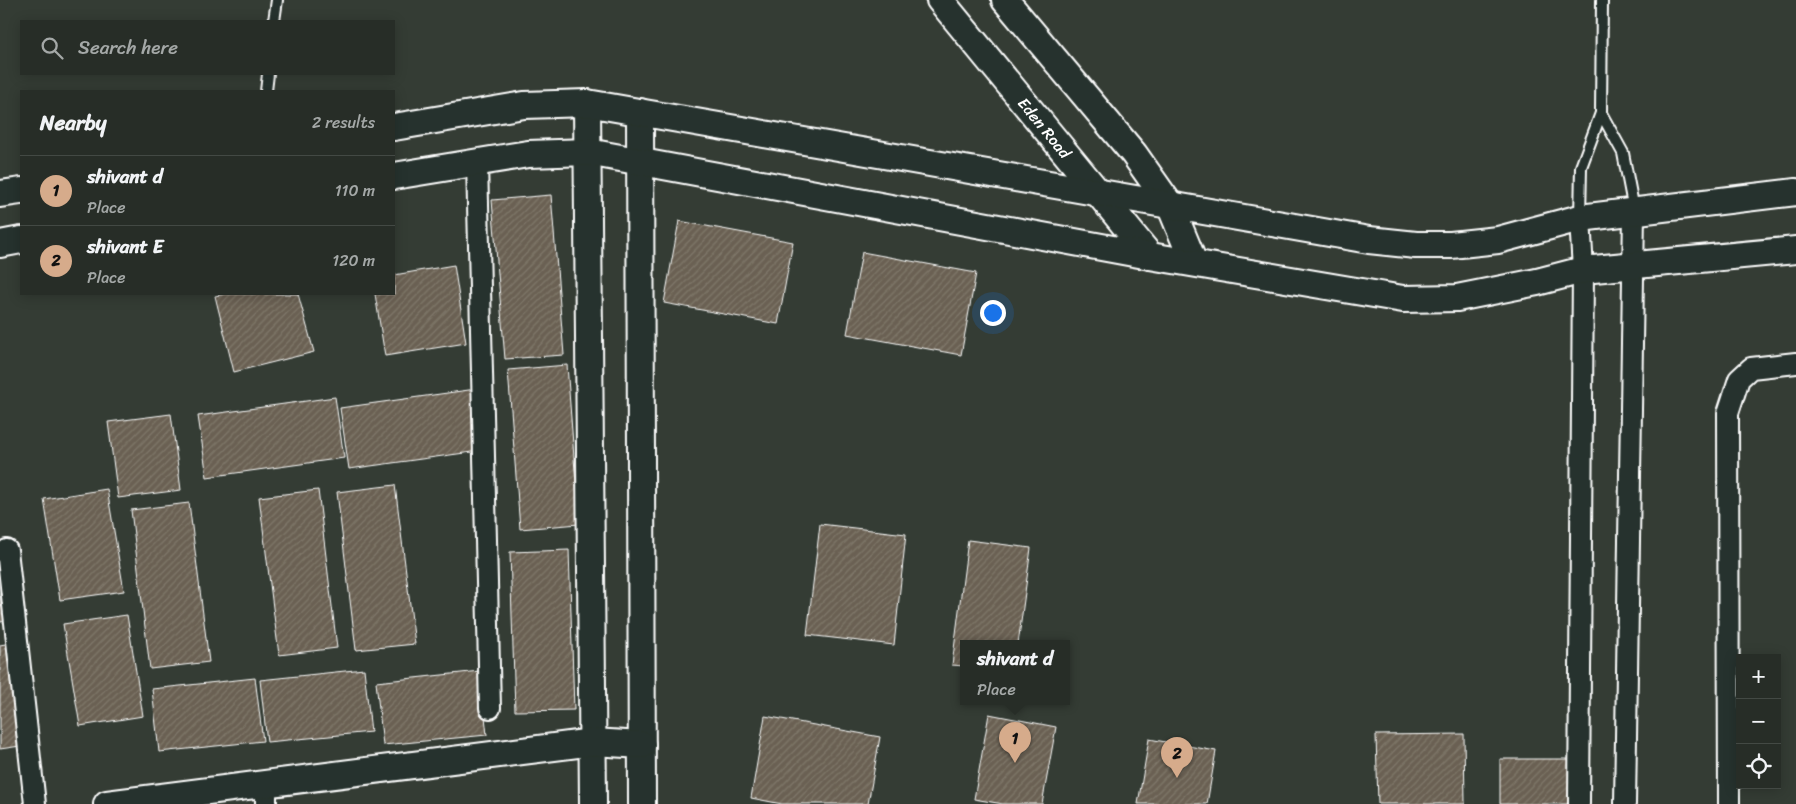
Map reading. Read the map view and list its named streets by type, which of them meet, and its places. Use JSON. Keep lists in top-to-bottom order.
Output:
{
  "streets": {
    "street": ["Eden Road"]
  },
  "page": {
    "search": "Search here",
    "heading": ["Nearby", "2 results"],
    "list": [
      {
        "mark": "1",
        "name": "shivant d",
        "note": "Place",
        "value": "110 m"
      },
      {
        "mark": "2",
        "name": "shivant E",
        "note": "Place",
        "value": "120 m"
      }
    ],
    "popup": ["shivant d", "Place"],
    "map_buttons": ["+", "−"],
    "pins": ["1", "2"]
  }
}
